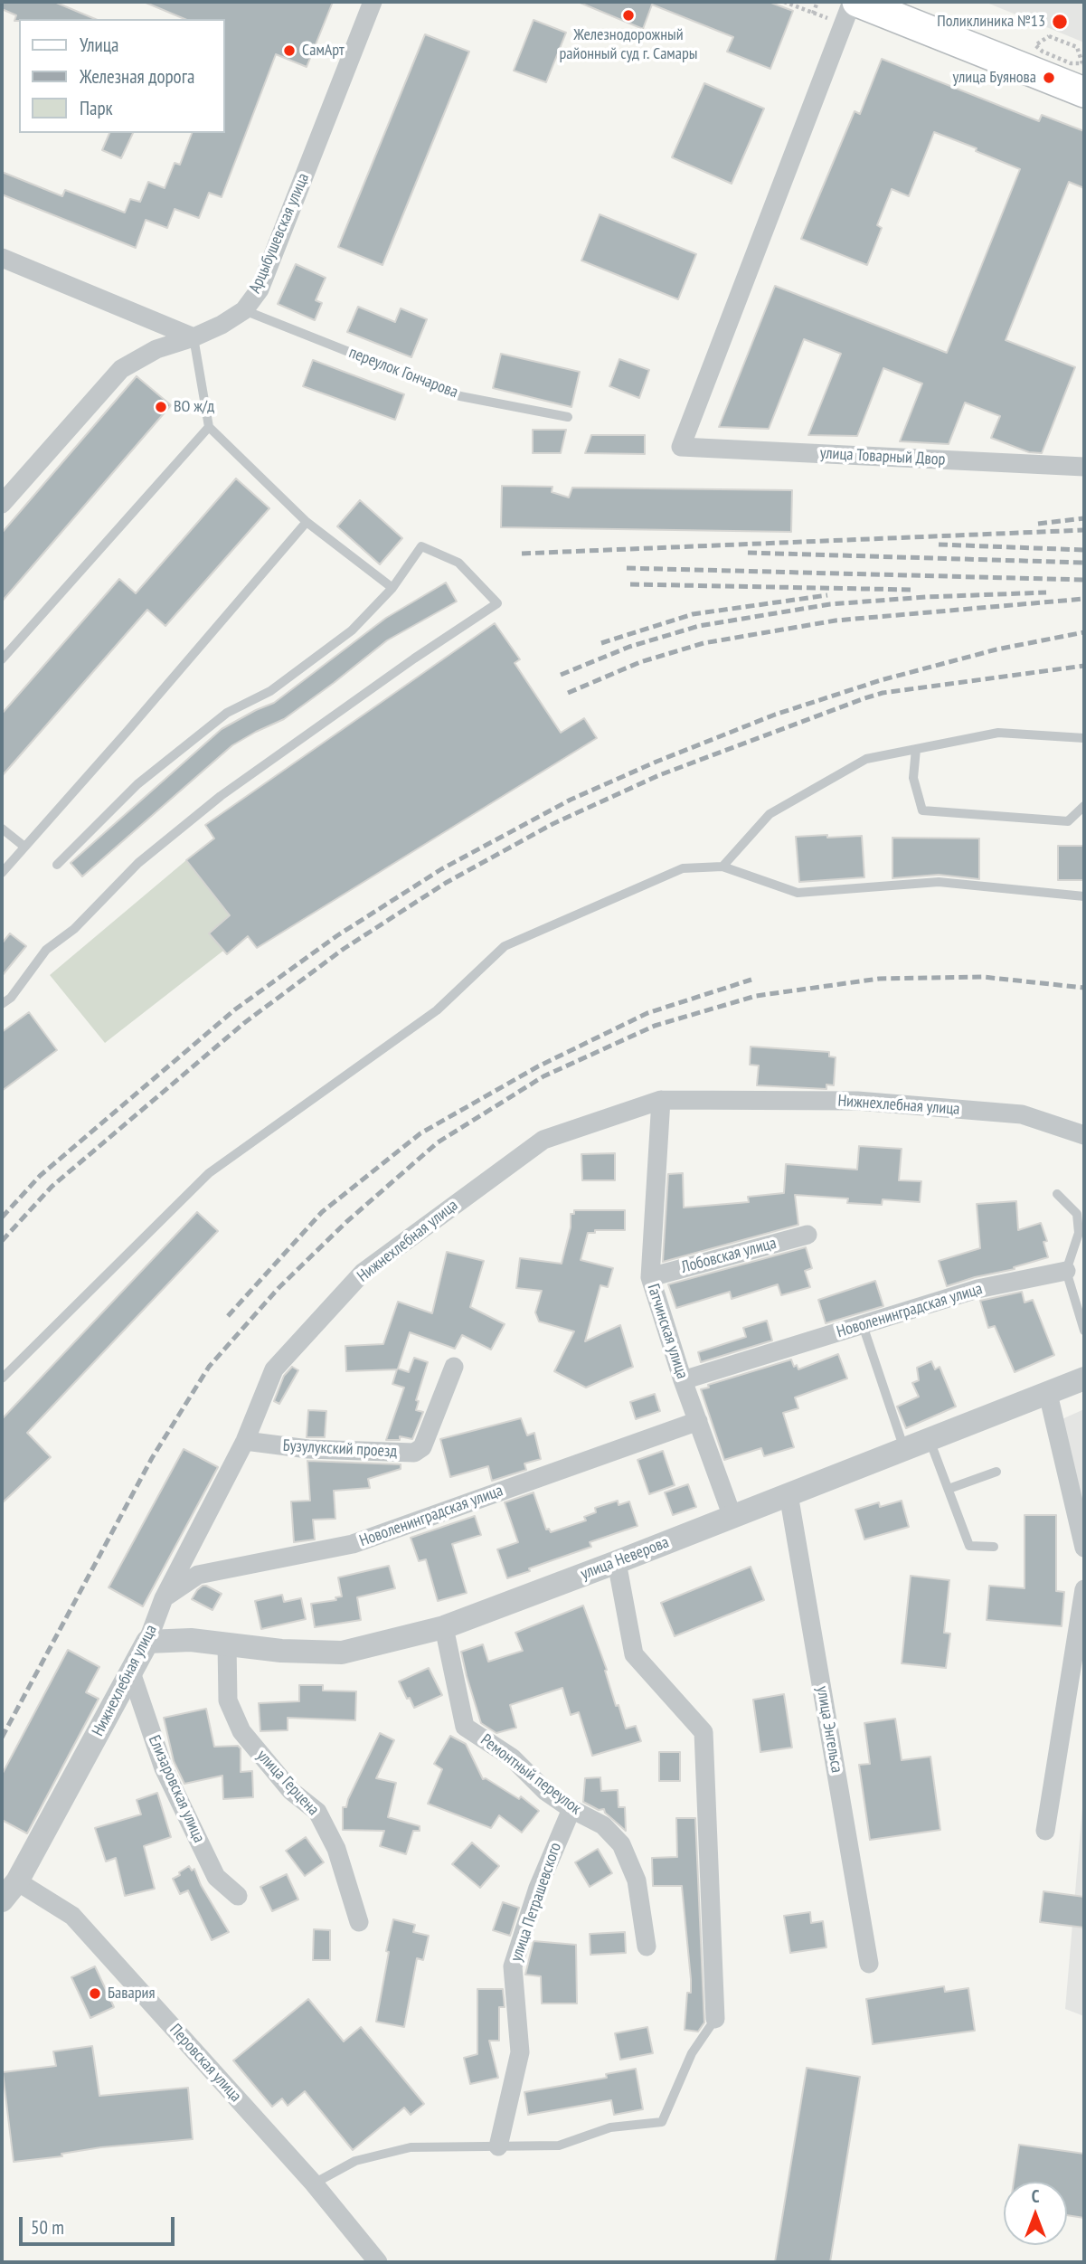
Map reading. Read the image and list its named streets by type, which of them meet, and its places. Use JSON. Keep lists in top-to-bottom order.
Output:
{
  "streets": {
    "street": [
      "Арцыбушевская улица",
      "улица Товарный Двор",
      "Нижнехлебная улица",
      "Лобовская улица",
      "Новоленинградская улица",
      "Гатчинская улица",
      "Бузулукский проезд",
      "улица Неверова",
      "улица Энгельса",
      "Ремонтный переулок",
      "улица Герцена",
      "Елизаровская улица",
      "улица Петрашевского",
      "Перовская улица"
    ],
    "lane": ["переулок Гончарова"]
  },
  "crossings": [
    ["Арцыбушевская улица", "переулок Гончарова"],
    ["Нижнехлебная улица", "Новоленинградская улица"],
    ["Нижнехлебная улица", "Гатчинская улица"],
    ["Нижнехлебная улица", "Бузулукский проезд"],
    ["Нижнехлебная улица", "улица Неверова"],
    ["Нижнехлебная улица", "Елизаровская улица"],
    ["Нижнехлебная улица", "Перовская улица"],
    ["Лобовская улица", "Гатчинская улица"],
    ["Новоленинградская улица", "Гатчинская улица"],
    ["Гатчинская улица", "улица Неверова"],
    ["улица Неверова", "улица Энгельса"],
    ["улица Неверова", "Ремонтный переулок"],
    ["улица Неверова", "улица Герцена"],
    ["Ремонтный переулок", "улица Петрашевского"]
  ],
  "places": [
    "Железнодорожный районный суд г. Самары",
    "Поликлиника №13",
    "СамАрт",
    "улица Буянова",
    "ВО ж/д",
    "Бавария"
  ],
  "legend": ["Улица", "Железная дорога", "Парк"],
  "scale_bar": "50 m",
  "north": "top"
}
